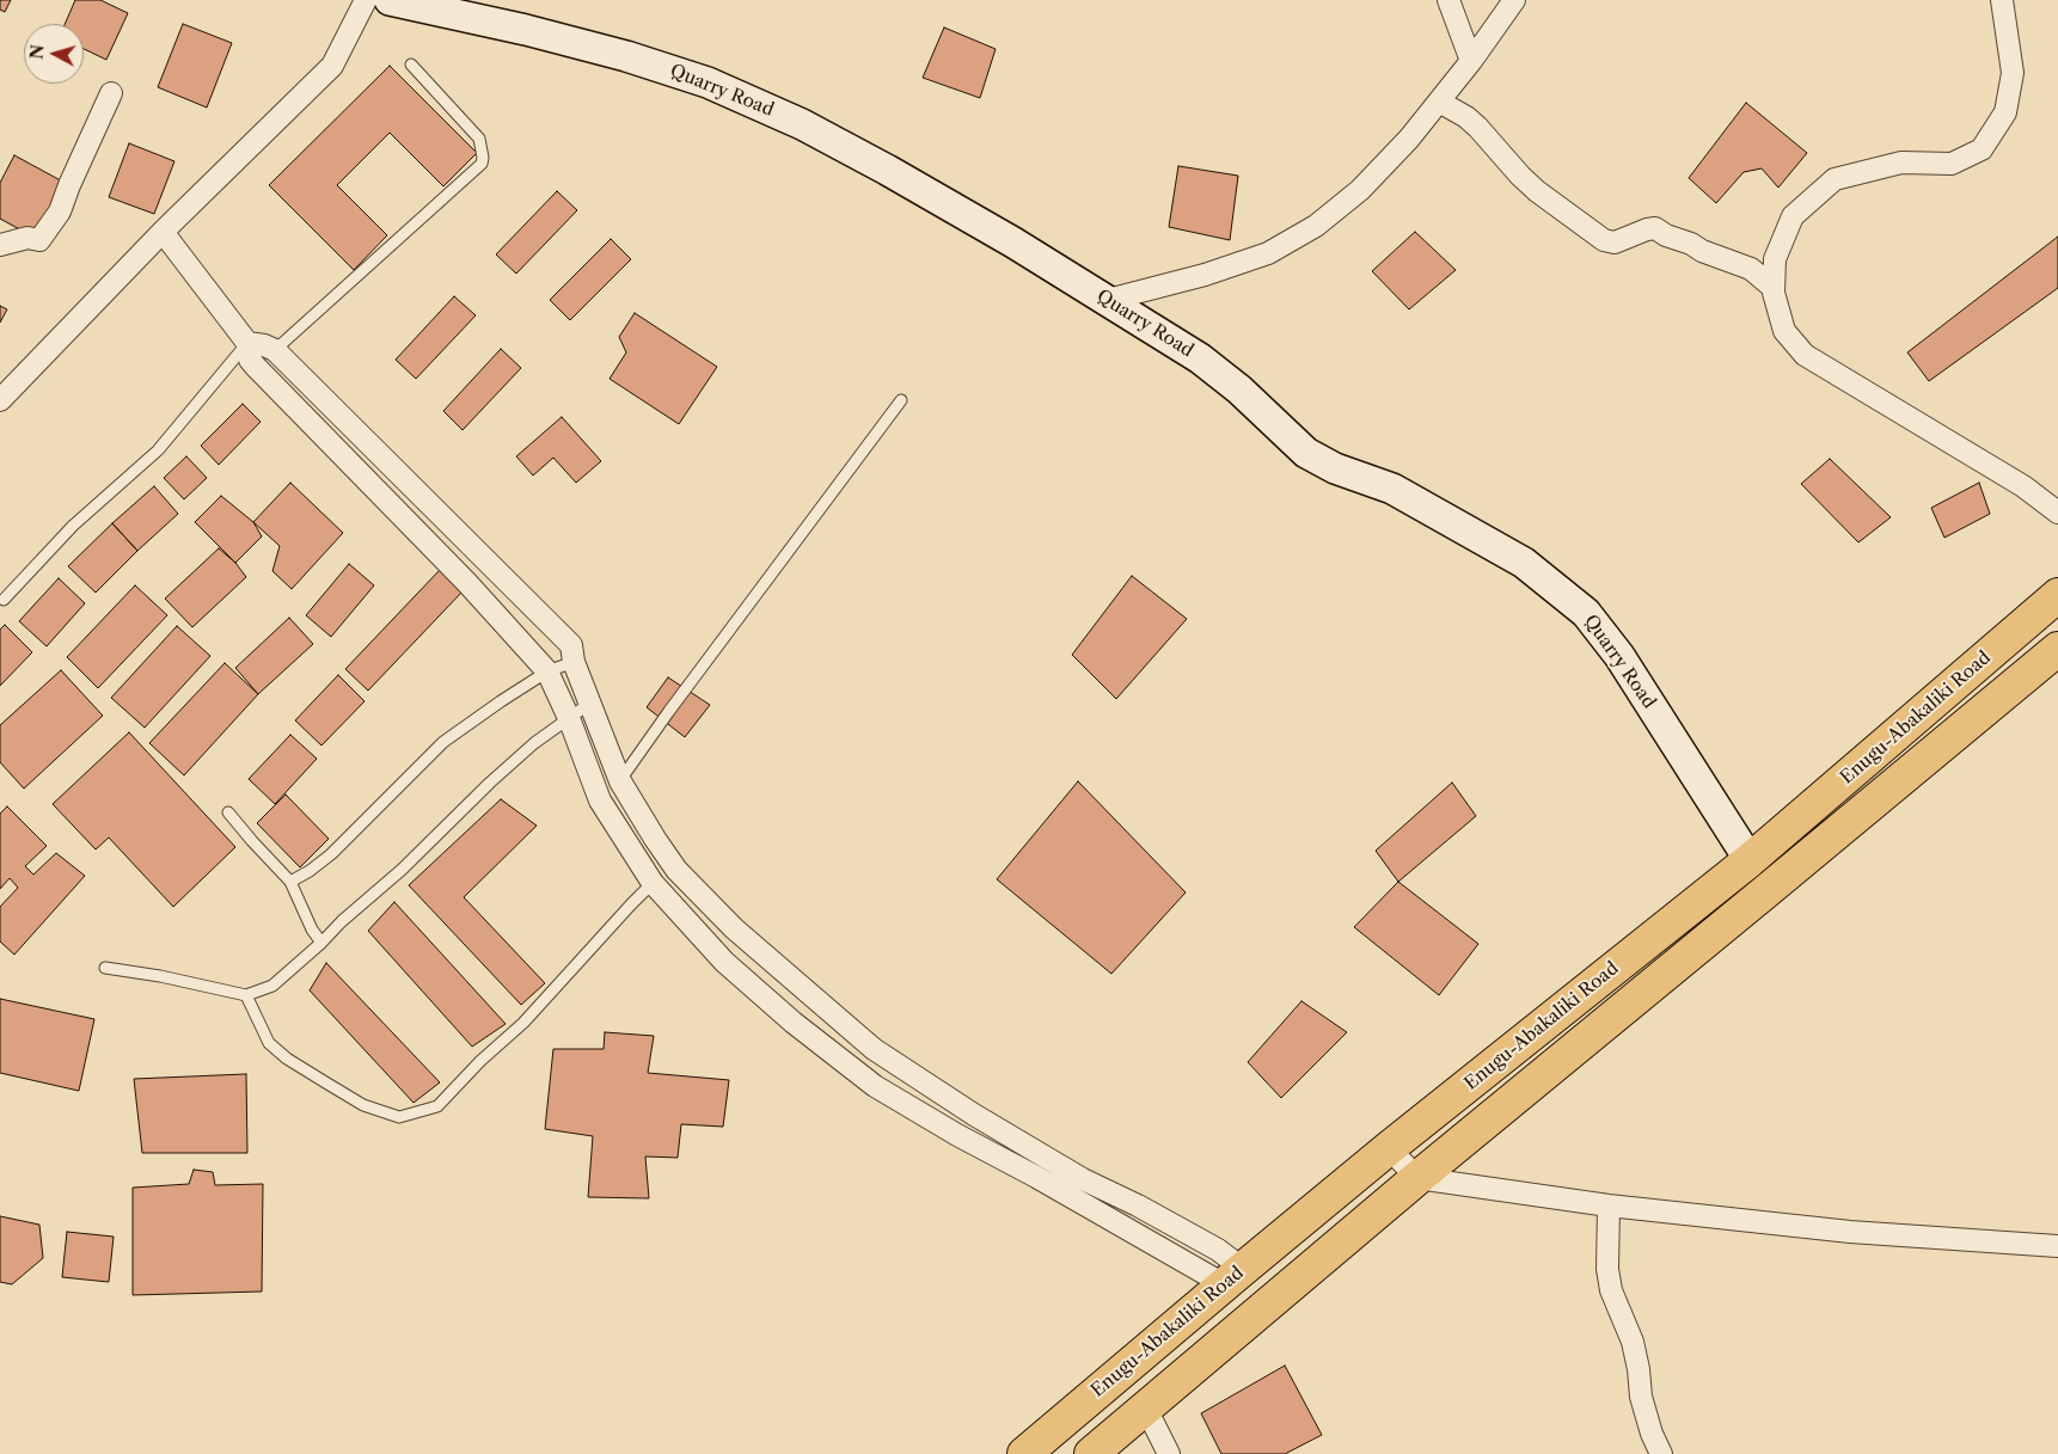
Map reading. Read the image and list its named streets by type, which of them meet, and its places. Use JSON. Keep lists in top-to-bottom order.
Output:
{
  "streets": {
    "highway": ["Enugu-Abakaliki Road"],
    "street": ["Quarry Road"]
  },
  "crossings": [
    ["Quarry Road", "Enugu-Abakaliki Road"]
  ],
  "north": "left"
}
